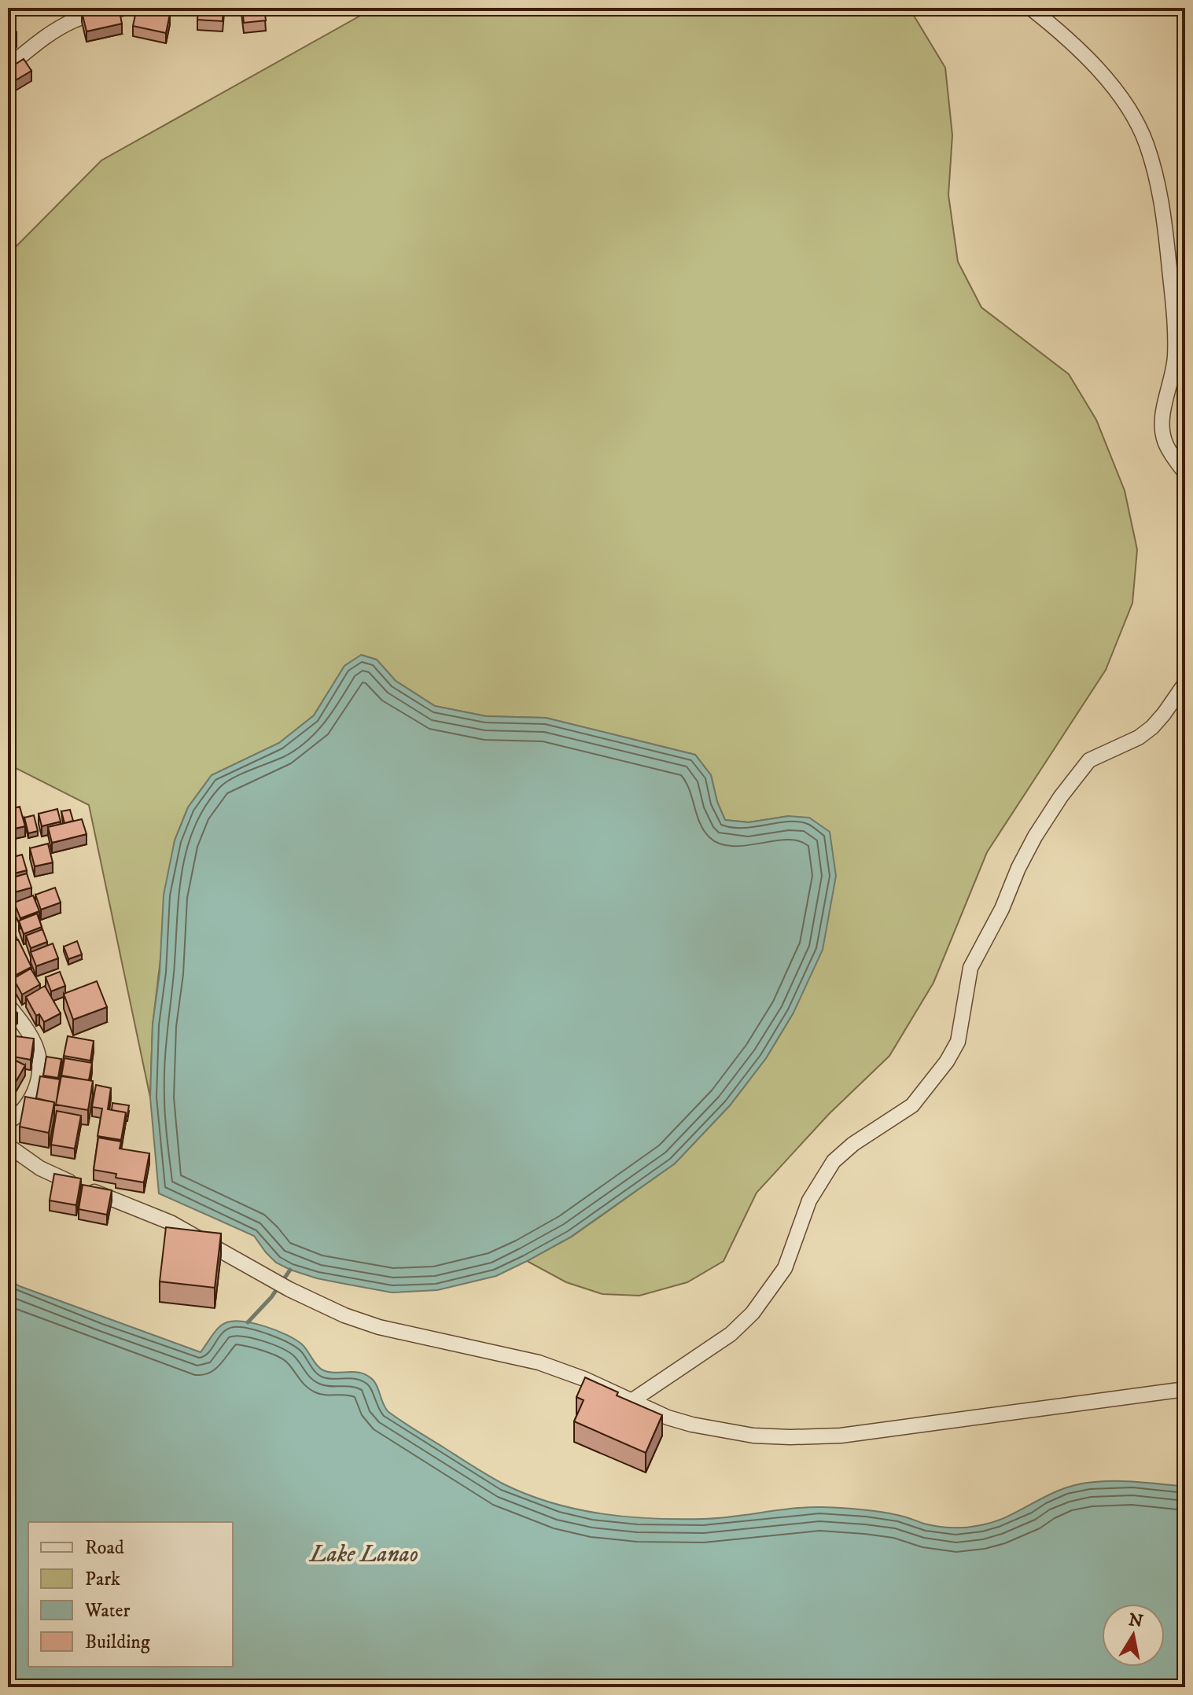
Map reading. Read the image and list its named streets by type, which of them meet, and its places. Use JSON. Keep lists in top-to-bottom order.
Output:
{
  "water": ["Lake Lanao"],
  "legend": [
    "Road",
    "Park",
    "Water",
    "Building"
  ],
  "north": "top"
}
